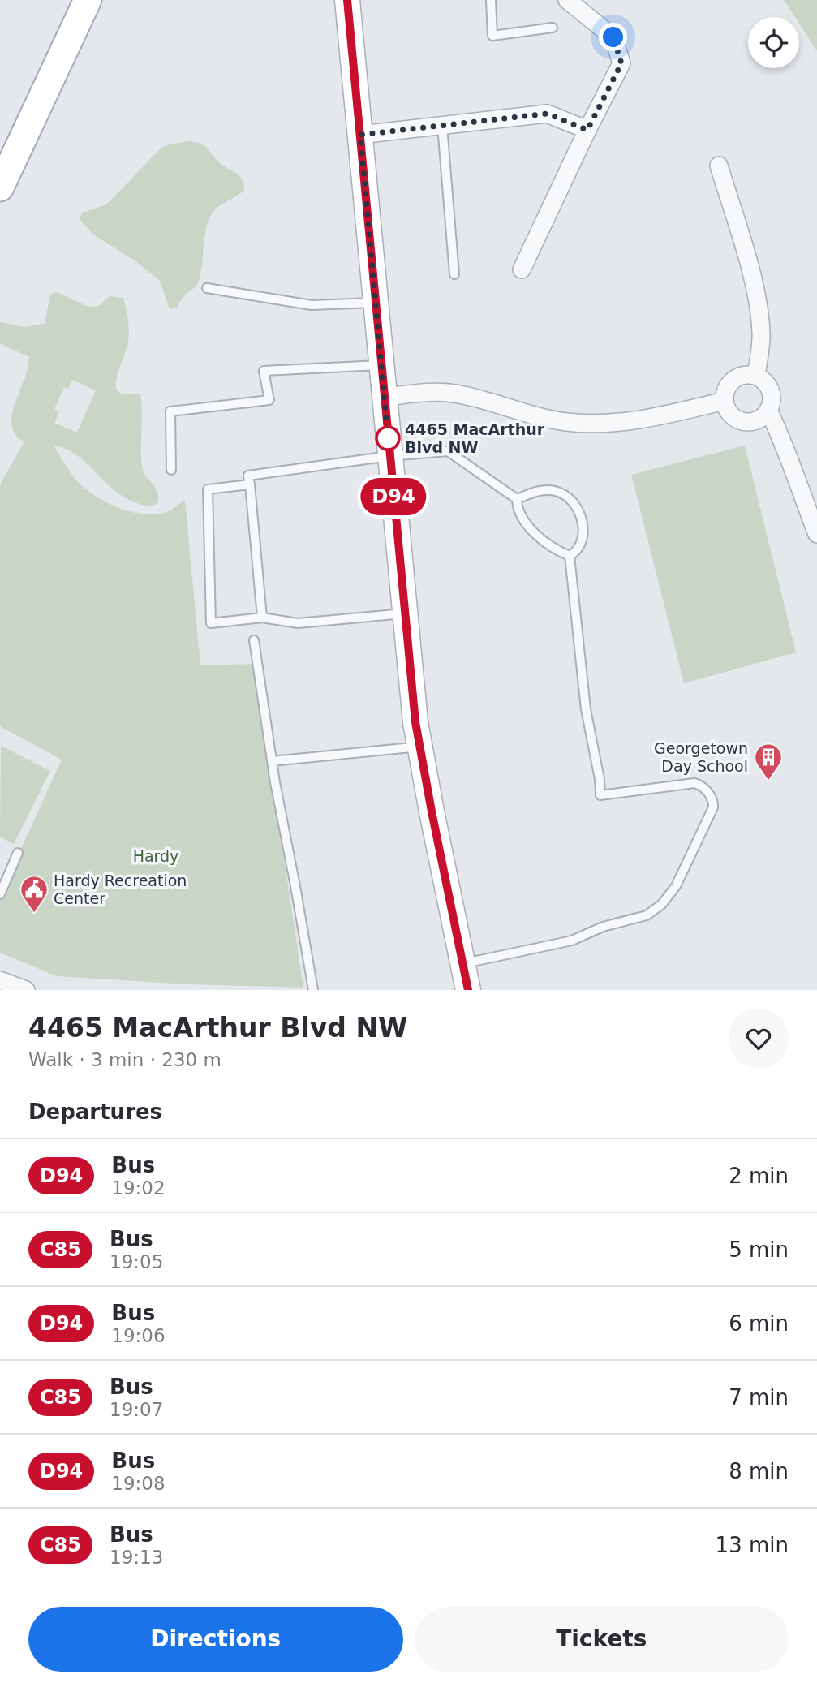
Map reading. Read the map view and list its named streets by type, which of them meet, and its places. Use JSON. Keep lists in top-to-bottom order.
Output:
{
  "parks": ["Hardy"],
  "places": {
    "other": ["4465 MacArthur Blvd NW"],
    "building": ["Georgetown Day School"],
    "public building": ["Hardy Recreation Center"]
  },
  "lines": ["bus line D94"],
  "page": {
    "on_map": "D94",
    "heading": [
      ["4465 MacArthur Blvd NW", "Walk · 3 min · 230 m"],
      "Departures"
    ],
    "list": [
      {
        "mark": "D94",
        "name": "Bus",
        "note": "19:02",
        "value": "2 min"
      },
      {
        "mark": "C85",
        "name": "Bus",
        "note": "19:05",
        "value": "5 min"
      },
      {
        "mark": "D94",
        "name": "Bus",
        "note": "19:06",
        "value": "6 min"
      },
      {
        "mark": "C85",
        "name": "Bus",
        "note": "19:07",
        "value": "7 min"
      },
      {
        "mark": "D94",
        "name": "Bus",
        "note": "19:08",
        "value": "8 min"
      },
      {
        "mark": "C85",
        "name": "Bus",
        "note": "19:13",
        "value": "13 min"
      }
    ],
    "buttons": ["Directions", "Tickets"]
  }
}
